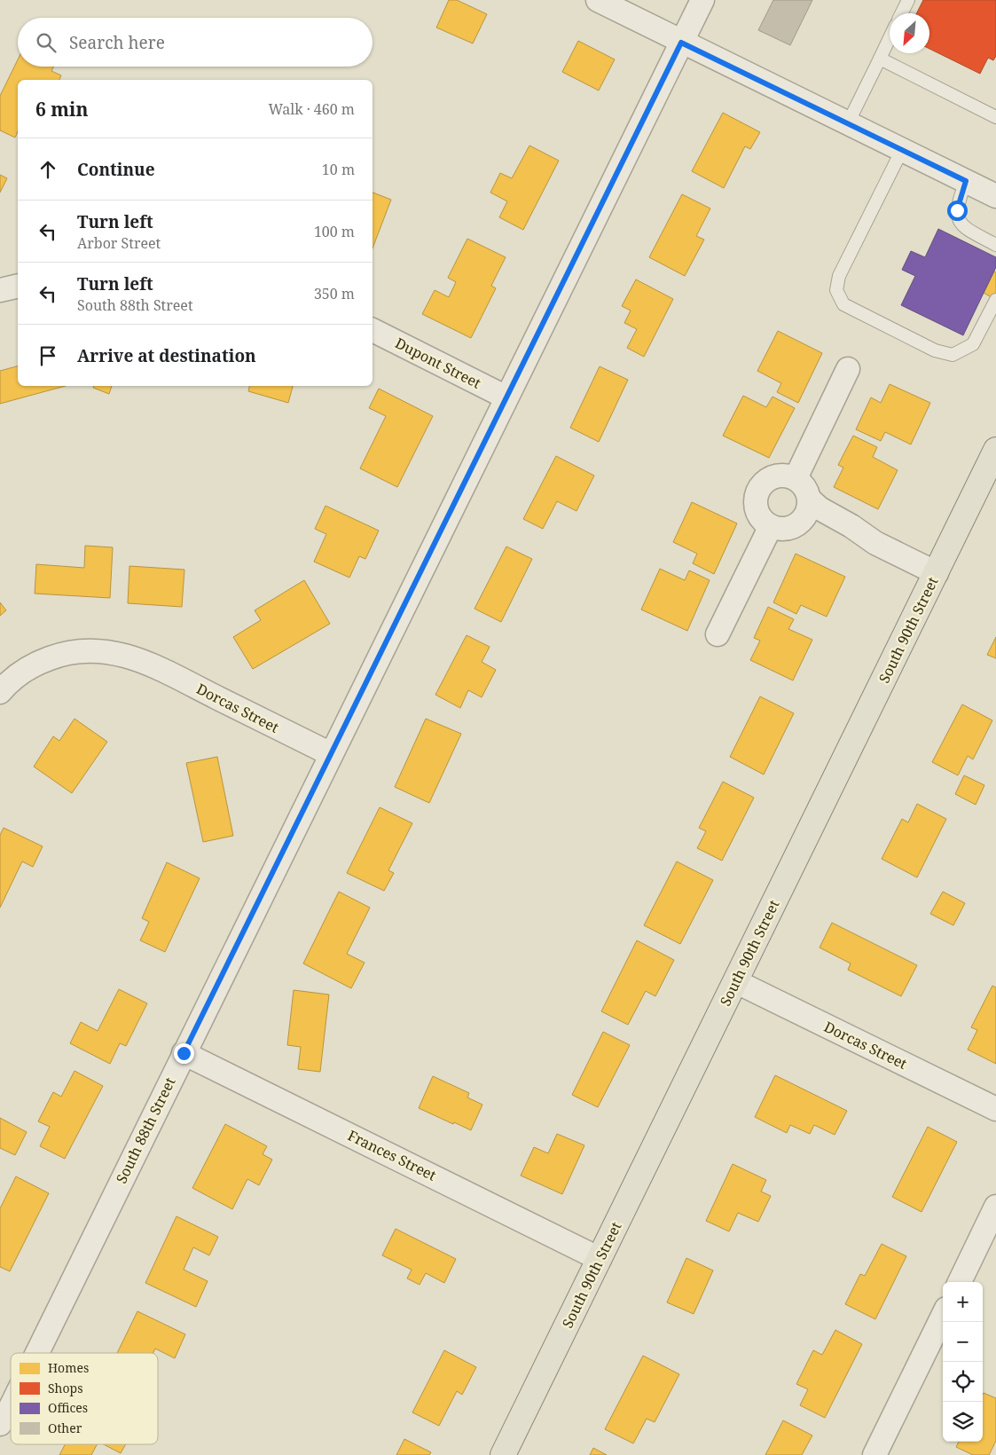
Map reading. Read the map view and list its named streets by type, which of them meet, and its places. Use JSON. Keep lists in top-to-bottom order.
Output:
{
  "streets": {
    "main road": ["South 90th Street"],
    "street": [
      "Dupont Street",
      "Dorcas Street",
      "South 88th Street",
      "Frances Street"
    ]
  },
  "crossings": [
    ["Dupont Street", "South 88th Street"],
    ["South 90th Street", "Dorcas Street"],
    ["South 90th Street", "Frances Street"],
    ["Dorcas Street", "South 88th Street"],
    ["South 88th Street", "Frances Street"]
  ],
  "legend": [
    "Homes",
    "Shops",
    "Offices",
    "Other"
  ],
  "north": "bottom left",
  "page": {
    "search": "Search here",
    "heading": ["6 min", "Walk · 460 m"],
    "list": [
      ["Continue", "10 m"],
      ["Turn left", "Arbor Street", "100 m"],
      ["Turn left", "South 88th Street", "350 m"],
      "Arrive at destination"
    ],
    "map_buttons": ["+", "−"]
  }
}
